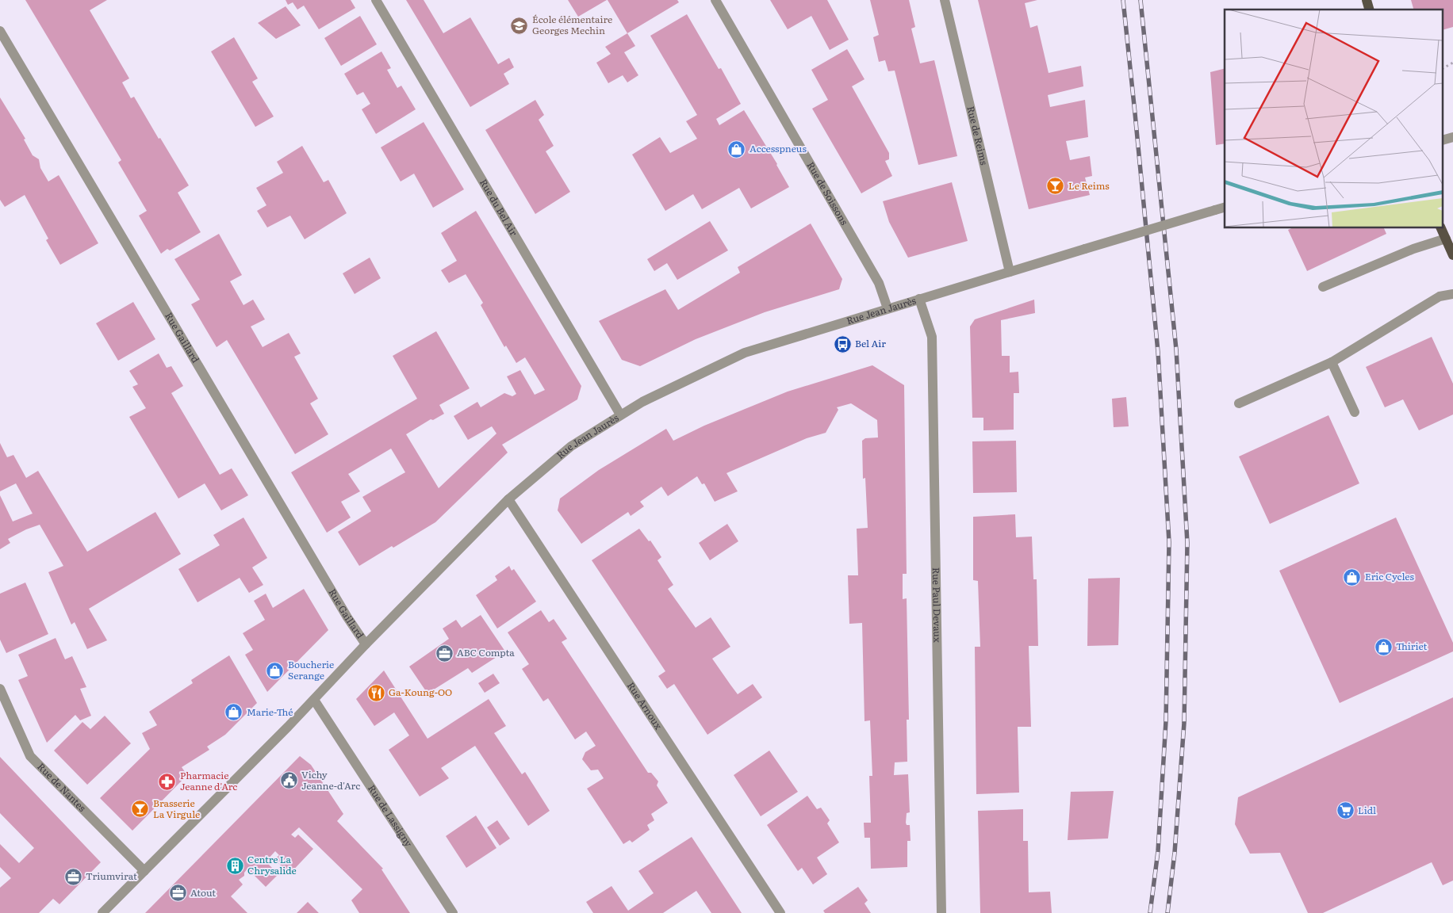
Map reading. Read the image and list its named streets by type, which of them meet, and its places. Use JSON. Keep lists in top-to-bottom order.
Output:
{
  "streets": {
    "street": [
      "Rue de Reims",
      "Rue de Soissons",
      "Rue du Bel Air",
      "Rue Jean Jaurès",
      "Rue Gaillard",
      "Rue Paul Devaux",
      "Rue Arnoux",
      "Rue de Nantes",
      "Rue de Lassigny"
    ]
  },
  "crossings": [
    ["Rue de Reims", "Rue Jean Jaurès"],
    ["Rue de Soissons", "Rue Jean Jaurès"],
    ["Rue du Bel Air", "Rue Jean Jaurès"],
    ["Rue Jean Jaurès", "Rue Gaillard"],
    ["Rue Jean Jaurès", "Rue Paul Devaux"],
    ["Rue Jean Jaurès", "Rue Arnoux"],
    ["Rue Jean Jaurès", "Rue de Nantes"],
    ["Rue Jean Jaurès", "Rue de Lassigny"]
  ],
  "places": {
    "school or university": ["École élémentaire Georges Mechin"],
    "shop": [
      "Accesspneus",
      "Eric Cycles",
      "Thiriet",
      "Boucherie Serange",
      "Marie-Thé"
    ],
    "bar": ["Le Reims", "Brasserie La Virgule"],
    "bus stop": ["Bel Air"],
    "office": ["ABC Compta", "Triumvirat", "Atout"],
    "restaurant": ["Ga-Koung-OO"],
    "public building": ["Vichy Jeanne-d'Arc"],
    "pharmacy": ["Pharmacie Jeanne d'Arc"],
    "supermarket": ["Lidl"],
    "building": ["Centre La Chrysalide"]
  }
}
